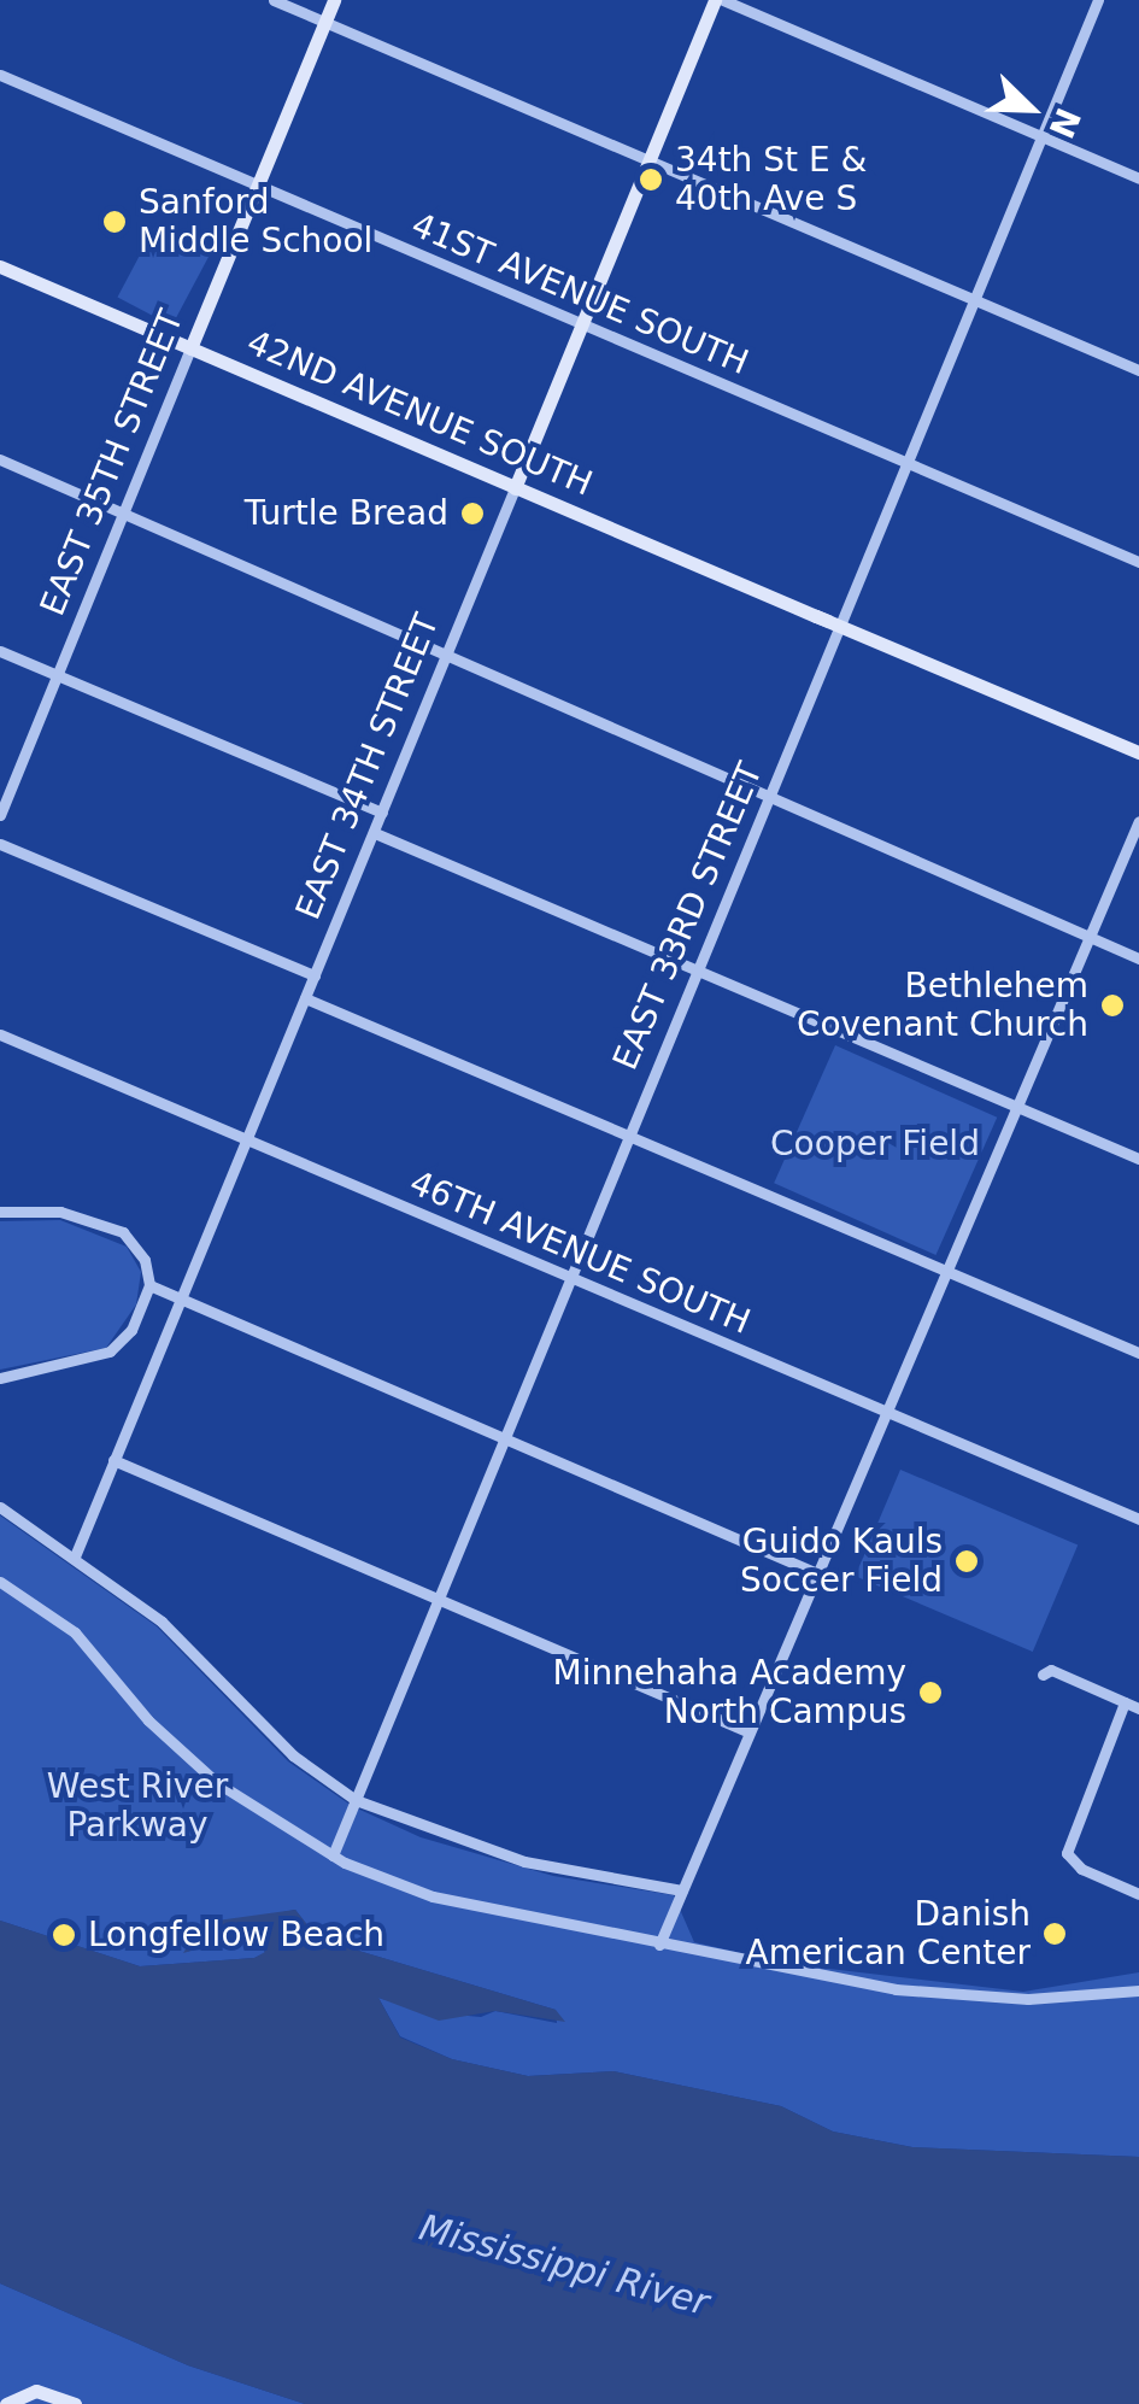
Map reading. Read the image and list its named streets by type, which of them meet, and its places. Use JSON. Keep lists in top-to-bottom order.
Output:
{
  "streets": {
    "street": [
      "41ST AVENUE SOUTH",
      "42ND AVENUE SOUTH",
      "EAST 35TH STREET",
      "EAST 34TH STREET",
      "EAST 33RD STREET",
      "46TH AVENUE SOUTH"
    ]
  },
  "crossings": [
    ["41ST AVENUE SOUTH", "EAST 35TH STREET"],
    ["41ST AVENUE SOUTH", "EAST 34TH STREET"],
    ["41ST AVENUE SOUTH", "EAST 33RD STREET"],
    ["42ND AVENUE SOUTH", "EAST 35TH STREET"],
    ["42ND AVENUE SOUTH", "EAST 34TH STREET"],
    ["42ND AVENUE SOUTH", "EAST 33RD STREET"],
    ["EAST 34TH STREET", "46TH AVENUE SOUTH"],
    ["EAST 33RD STREET", "46TH AVENUE SOUTH"]
  ],
  "water": ["Mississippi River"],
  "parks": ["Cooper Field", "West River Parkway"],
  "places": [
    "34th St E & 40th Ave S",
    "Sanford Middle School",
    "Turtle Bread",
    "Bethlehem Covenant Church",
    "Guido Kauls Soccer Field",
    "Minnehaha Academy North Campus",
    "Danish American Center",
    "Longfellow Beach"
  ],
  "north": "bottom right"
}
